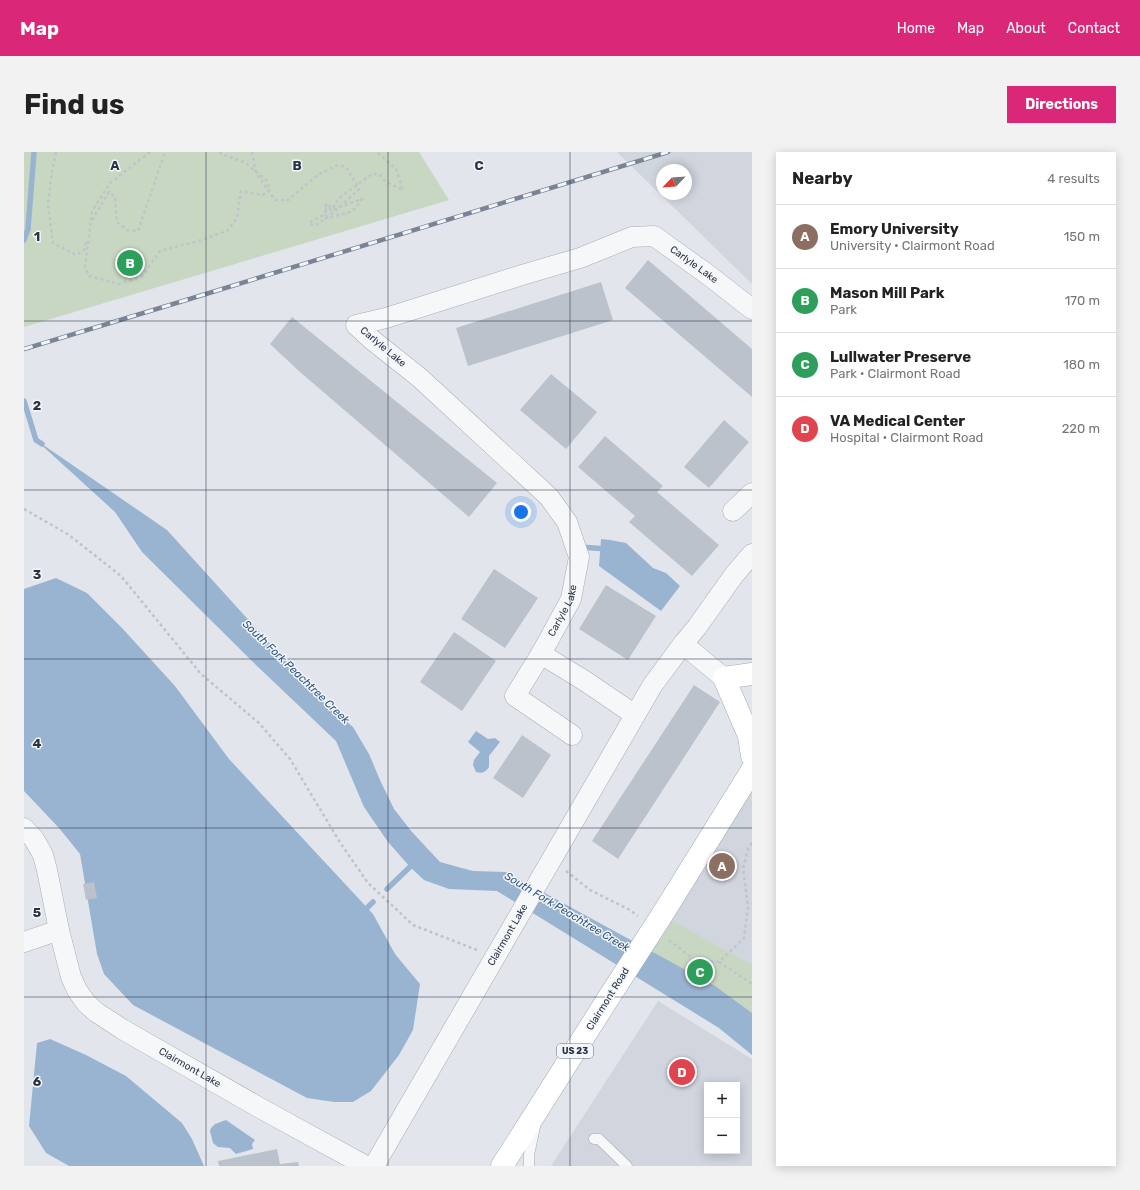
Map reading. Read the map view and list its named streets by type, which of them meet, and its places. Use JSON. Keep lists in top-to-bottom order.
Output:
{
  "streets": {
    "main road": ["Clairmont Road", "US 23"],
    "street": ["Carlyle Lake", "Clairmont Lake"]
  },
  "water": ["South Fork Peachtree Creek"],
  "north": "bottom left",
  "page": {
    "header": "Map",
    "nav": [
      "Home",
      "Map",
      "About",
      "Contact"
    ],
    "buttons": "Directions",
    "title": "Find us",
    "heading": ["Nearby", "4 results"],
    "list": [
      {
        "mark": "A",
        "name": "Emory University",
        "note": "University · Clairmont Road",
        "value": "150 m"
      },
      {
        "mark": "B",
        "name": "Mason Mill Park",
        "note": "Park",
        "value": "170 m"
      },
      {
        "mark": "C",
        "name": "Lullwater Preserve",
        "note": "Park · Clairmont Road",
        "value": "180 m"
      },
      {
        "mark": "D",
        "name": "VA Medical Center",
        "note": "Hospital · Clairmont Road",
        "value": "220 m"
      }
    ],
    "pins": [
      "B",
      "A",
      "C",
      "D"
    ],
    "map_buttons": ["+", "−"]
  },
  "grid": {
    "columns": ["A", "B", "C"],
    "rows": [
      "1",
      "2",
      "3",
      "4",
      "5",
      "6"
    ]
  }
}
